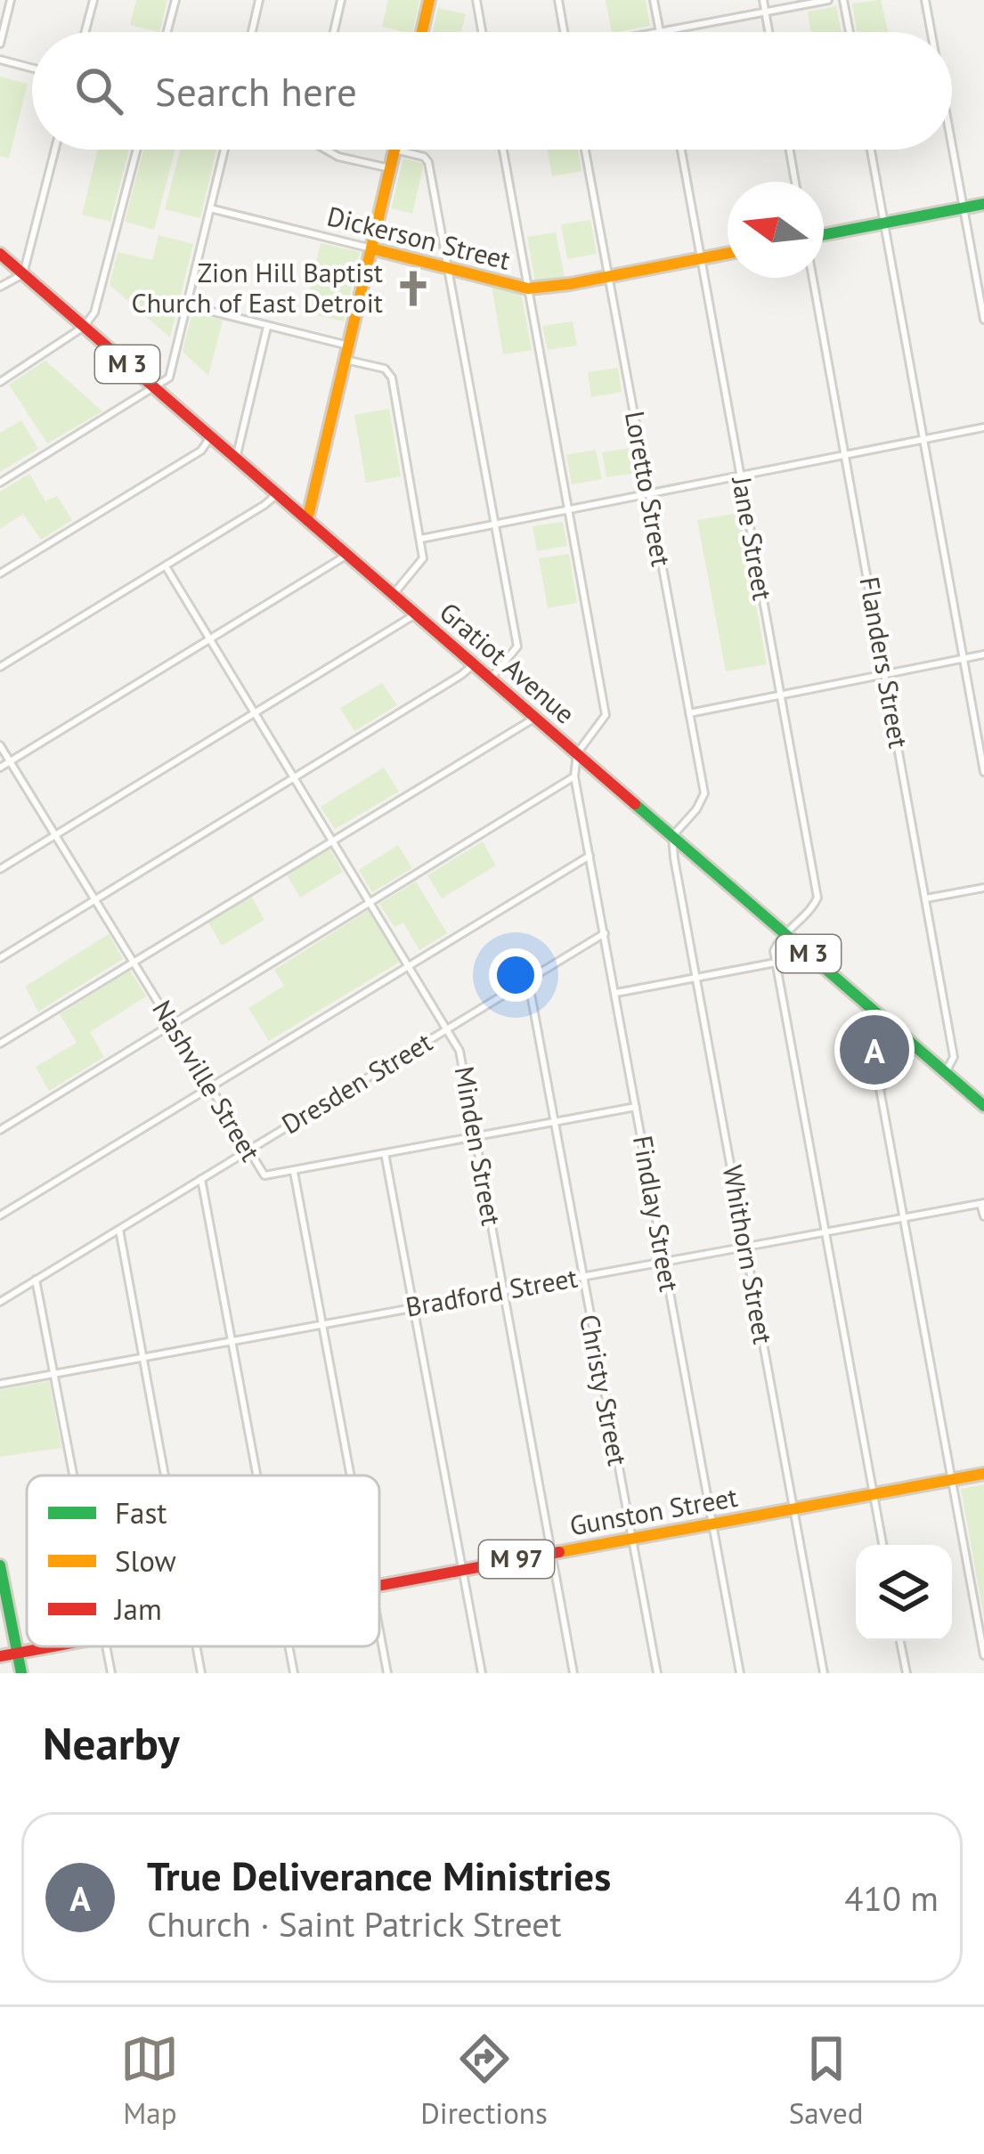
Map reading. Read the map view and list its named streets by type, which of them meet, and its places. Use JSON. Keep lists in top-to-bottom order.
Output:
{
  "streets": {
    "main road": [
      "Dickerson Street",
      "M 3",
      "Gratiot Avenue",
      "Gunston Street",
      "M 97"
    ],
    "street": [
      "Loretto Street",
      "Jane Street",
      "Flanders Street",
      "Nashville Street",
      "Dresden Street",
      "Minden Street",
      "Findlay Street",
      "Whithorn Street",
      "Bradford Street",
      "Christy Street"
    ]
  },
  "crossings": [
    ["Dickerson Street", "Loretto Street"],
    ["Dickerson Street", "Jane Street"],
    ["Loretto Street", "Gratiot Avenue"],
    ["Loretto Street", "Whithorn Street"],
    ["Jane Street", "Gratiot Avenue"],
    ["Flanders Street", "Gratiot Avenue"],
    ["Gratiot Avenue", "Findlay Street"],
    ["Gratiot Avenue", "Whithorn Street"],
    ["Nashville Street", "Dresden Street"],
    ["Nashville Street", "Bradford Street"],
    ["Dresden Street", "Minden Street"],
    ["Dresden Street", "Findlay Street"],
    ["Dresden Street", "Christy Street"],
    ["Minden Street", "Bradford Street"],
    ["Minden Street", "Gunston Street"],
    ["Findlay Street", "Bradford Street"],
    ["Findlay Street", "Gunston Street"],
    ["Whithorn Street", "Bradford Street"],
    ["Whithorn Street", "Gunston Street"],
    ["Bradford Street", "Christy Street"],
    ["Christy Street", "Gunston Street"],
    ["Gunston Street", "M 97"]
  ],
  "places": {
    "church": ["Zion Hill Baptist Church of East Detroit"]
  },
  "legend": ["Fast", "Slow", "Jam"],
  "north": "left",
  "page": {
    "search": "Search here",
    "pins": "A",
    "heading": "Nearby",
    "list": [
      {
        "mark": "A",
        "name": "True Deliverance Ministries",
        "note": "Church · Saint Patrick Street",
        "value": "410 m"
      }
    ],
    "nav": ["Map", "Directions", "Saved"]
  }
}
